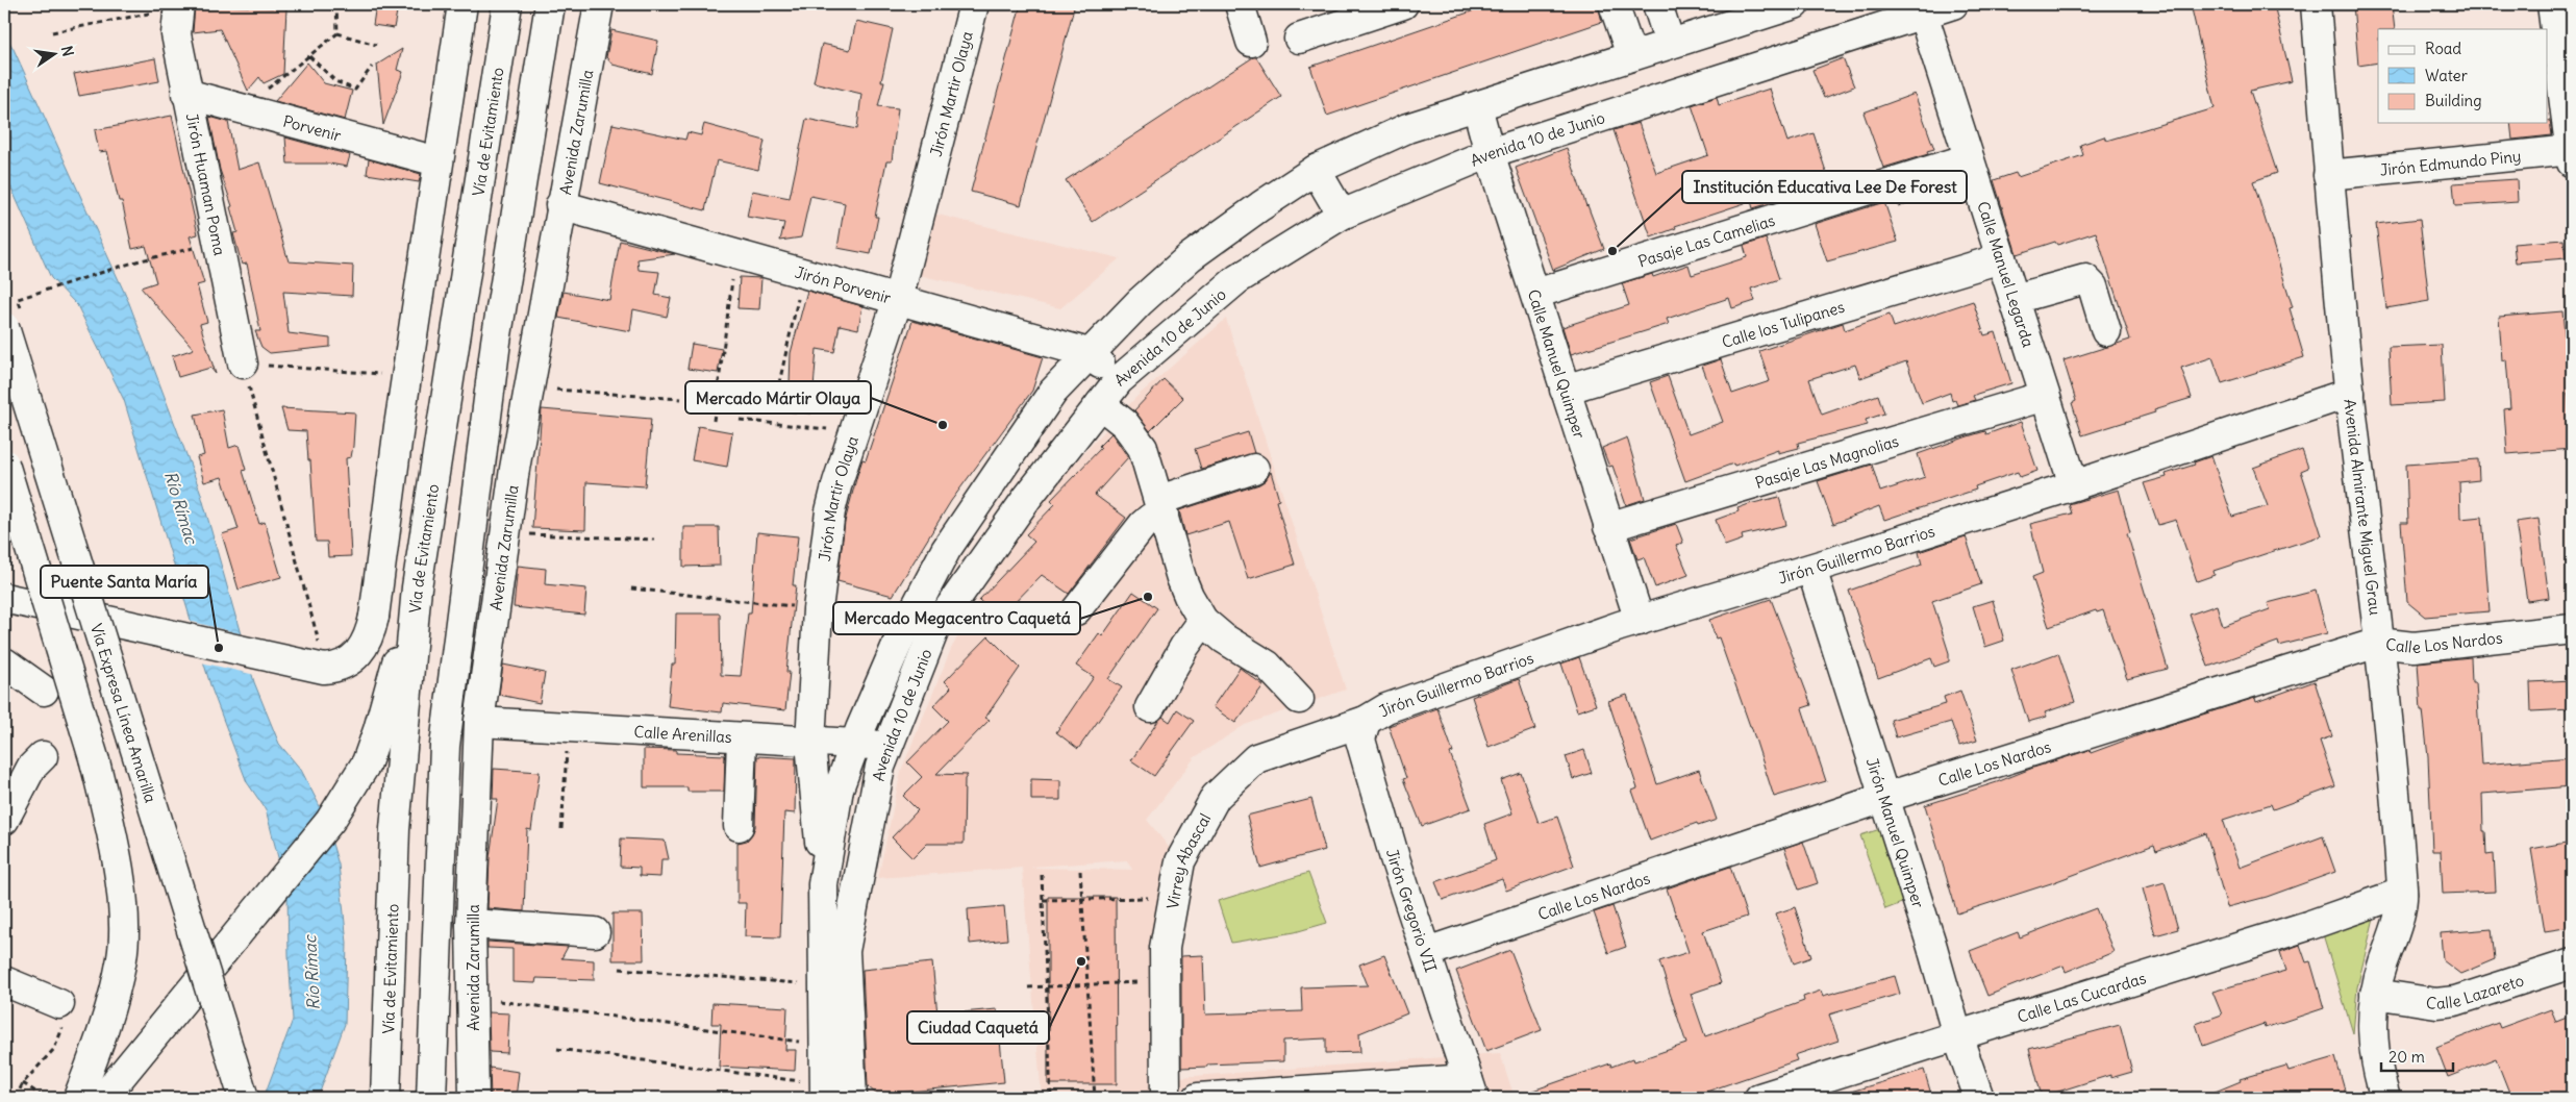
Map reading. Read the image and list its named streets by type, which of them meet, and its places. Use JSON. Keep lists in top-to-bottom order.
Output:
{
  "streets": {
    "main road": [
      "Jirón Martir Olaya",
      "Porvenir",
      "Vía de Evitamiento",
      "Avenida Zarumilla",
      "Avenida 10 de Junio",
      "Jirón Edmundo Piny",
      "Jirón Huaman Poma",
      "Pasaje Las Camelias",
      "Calle Manuel Legarda",
      "Jirón Porvenir",
      "Calle los Tulipanes",
      "Calle Manuel Quimper",
      "Pasaje Las Magnolias",
      "Avenida Almirante Miguel Grau",
      "Jirón Guillermo Barrios",
      "Calle Los Nardos",
      "Vía Expresa Línea Amarilla",
      "Calle Arenillas",
      "Jirón Manuel Quimper",
      "Virrey Abascal",
      "Jirón Gregorio VII",
      "Calle Lazareto",
      "Calle Las Cucardas"
    ]
  },
  "crossings": [
    ["Jirón Martir Olaya", "Avenida 10 de Junio"],
    ["Jirón Martir Olaya", "Jirón Porvenir"],
    ["Jirón Martir Olaya", "Calle Arenillas"],
    ["Porvenir", "Jirón Huaman Poma"],
    ["Avenida Zarumilla", "Jirón Porvenir"],
    ["Avenida Zarumilla", "Calle Arenillas"],
    ["Avenida 10 de Junio", "Calle Manuel Legarda"],
    ["Avenida 10 de Junio", "Jirón Porvenir"],
    ["Avenida 10 de Junio", "Calle Manuel Quimper"],
    ["Avenida 10 de Junio", "Calle Arenillas"],
    ["Jirón Edmundo Piny", "Avenida Almirante Miguel Grau"],
    ["Pasaje Las Camelias", "Calle Manuel Legarda"],
    ["Pasaje Las Camelias", "Calle Manuel Quimper"],
    ["Calle Manuel Legarda", "Calle los Tulipanes"],
    ["Calle Manuel Legarda", "Pasaje Las Magnolias"],
    ["Calle Manuel Legarda", "Jirón Guillermo Barrios"],
    ["Calle los Tulipanes", "Calle Manuel Quimper"],
    ["Calle Manuel Quimper", "Pasaje Las Magnolias"],
    ["Calle Manuel Quimper", "Jirón Guillermo Barrios"],
    ["Avenida Almirante Miguel Grau", "Jirón Guillermo Barrios"],
    ["Avenida Almirante Miguel Grau", "Calle Los Nardos"],
    ["Avenida Almirante Miguel Grau", "Calle Lazareto"],
    ["Avenida Almirante Miguel Grau", "Calle Las Cucardas"],
    ["Jirón Guillermo Barrios", "Jirón Manuel Quimper"],
    ["Jirón Guillermo Barrios", "Virrey Abascal"],
    ["Jirón Guillermo Barrios", "Jirón Gregorio VII"],
    ["Calle Los Nardos", "Jirón Manuel Quimper"],
    ["Calle Los Nardos", "Jirón Gregorio VII"],
    ["Jirón Manuel Quimper", "Calle Las Cucardas"],
    ["Virrey Abascal", "Jirón Gregorio VII"]
  ],
  "water": ["Río Rímac"],
  "places": [
    "Institución Educativa Lee De Forest",
    "Mercado Mártir Olaya",
    "Mercado Megacentro Caquetá",
    "Puente Santa María",
    "Ciudad Caquetá"
  ],
  "legend": ["Road", "Water", "Building"],
  "scale_bar": "20 m",
  "north": "right"
}
